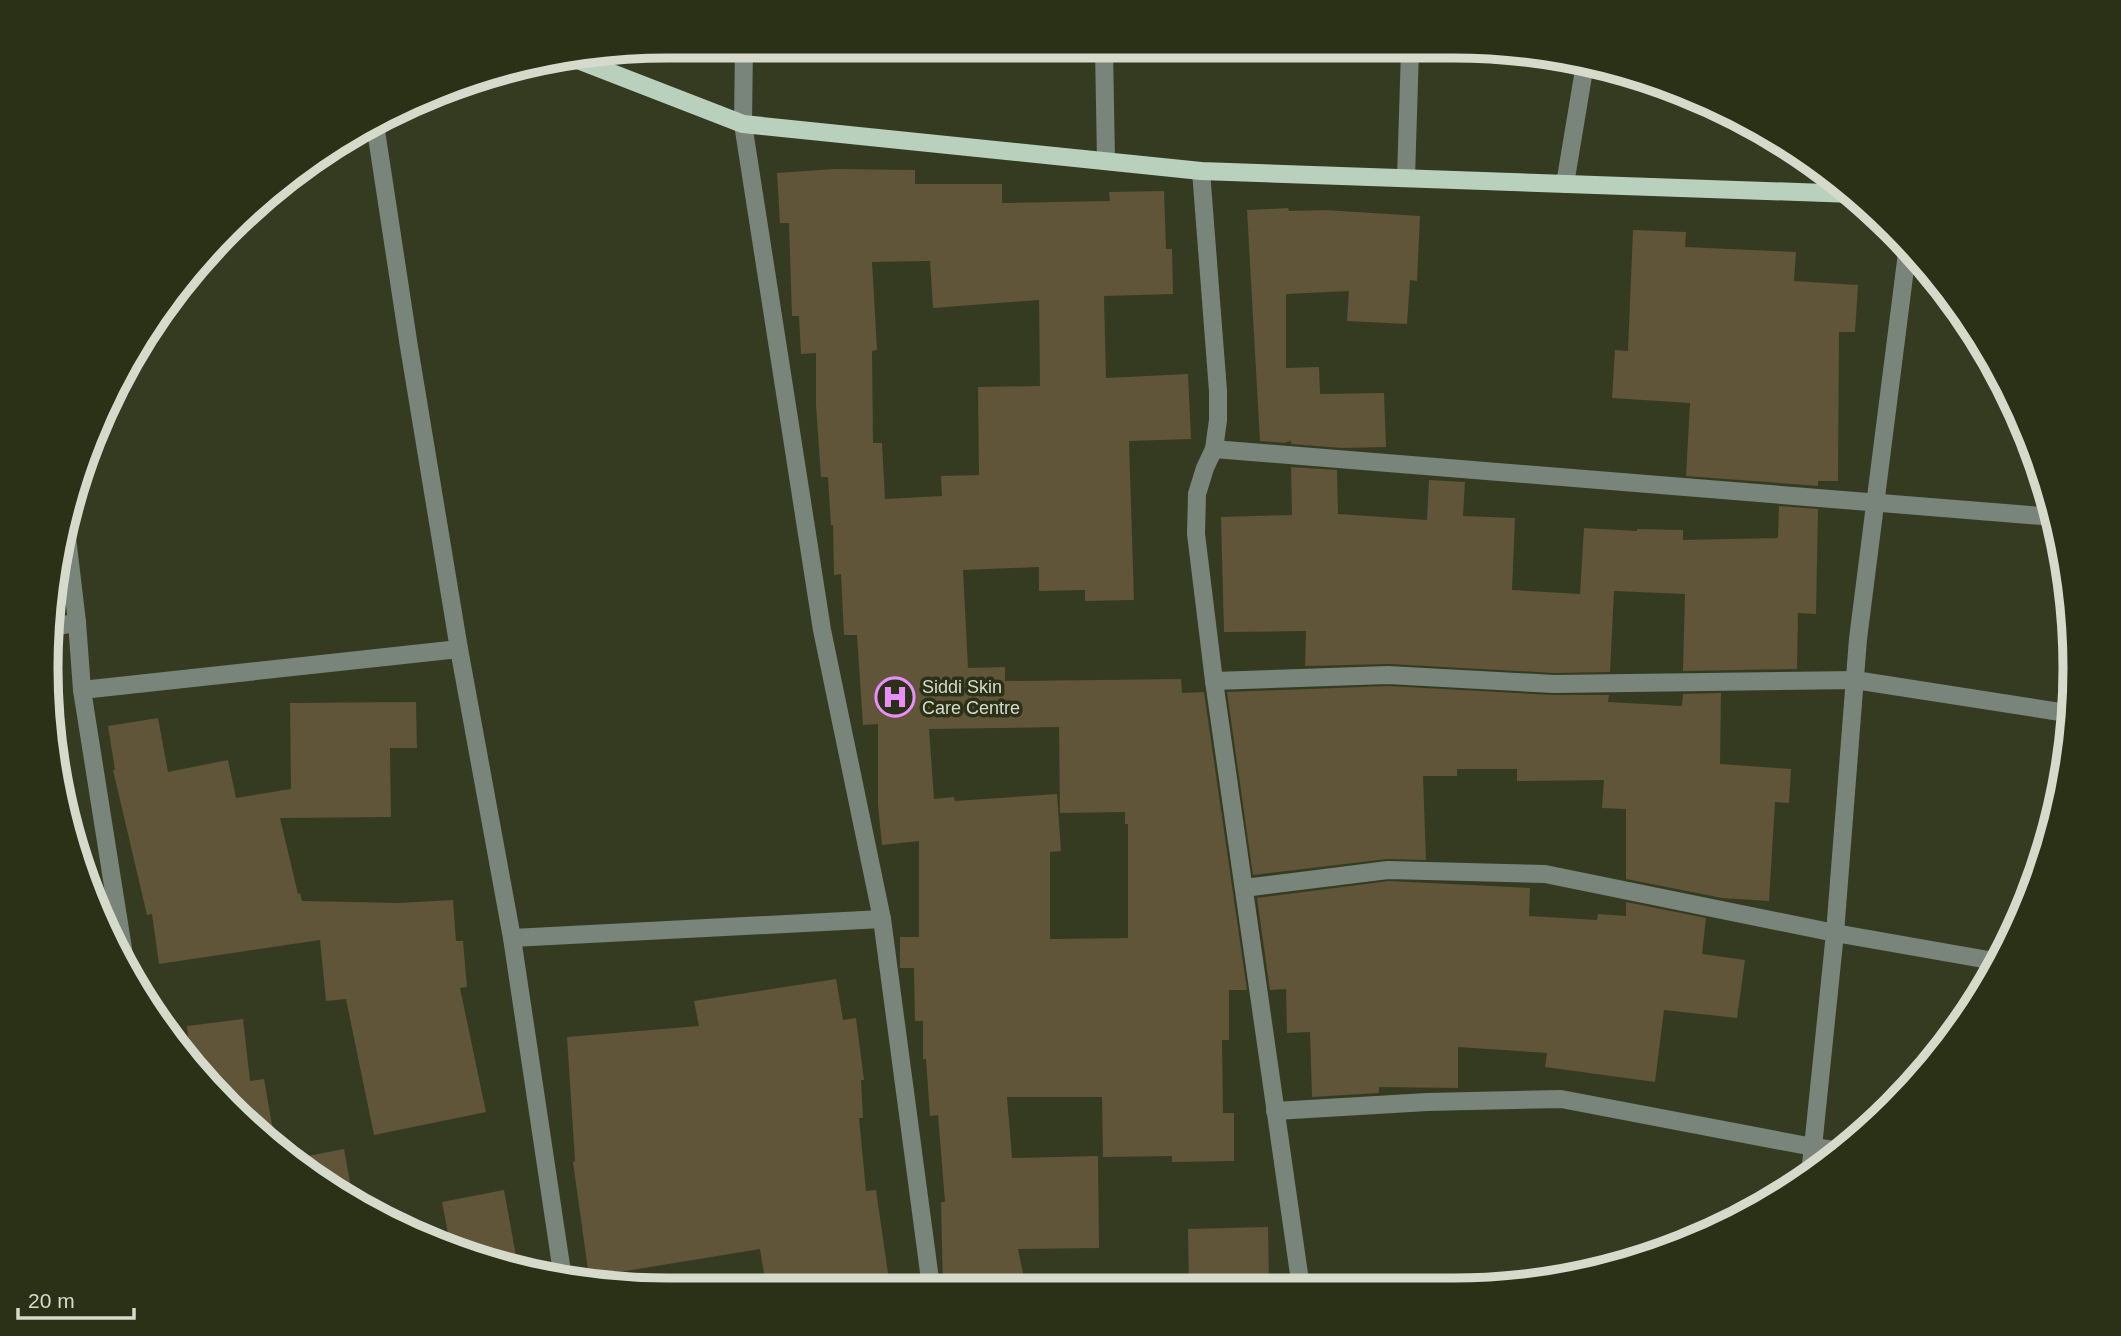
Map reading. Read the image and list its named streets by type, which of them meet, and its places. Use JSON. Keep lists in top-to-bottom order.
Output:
{
  "places": {
    "hospital": ["Siddi Skin Care Centre"]
  },
  "scale_bar": "20 m"
}
